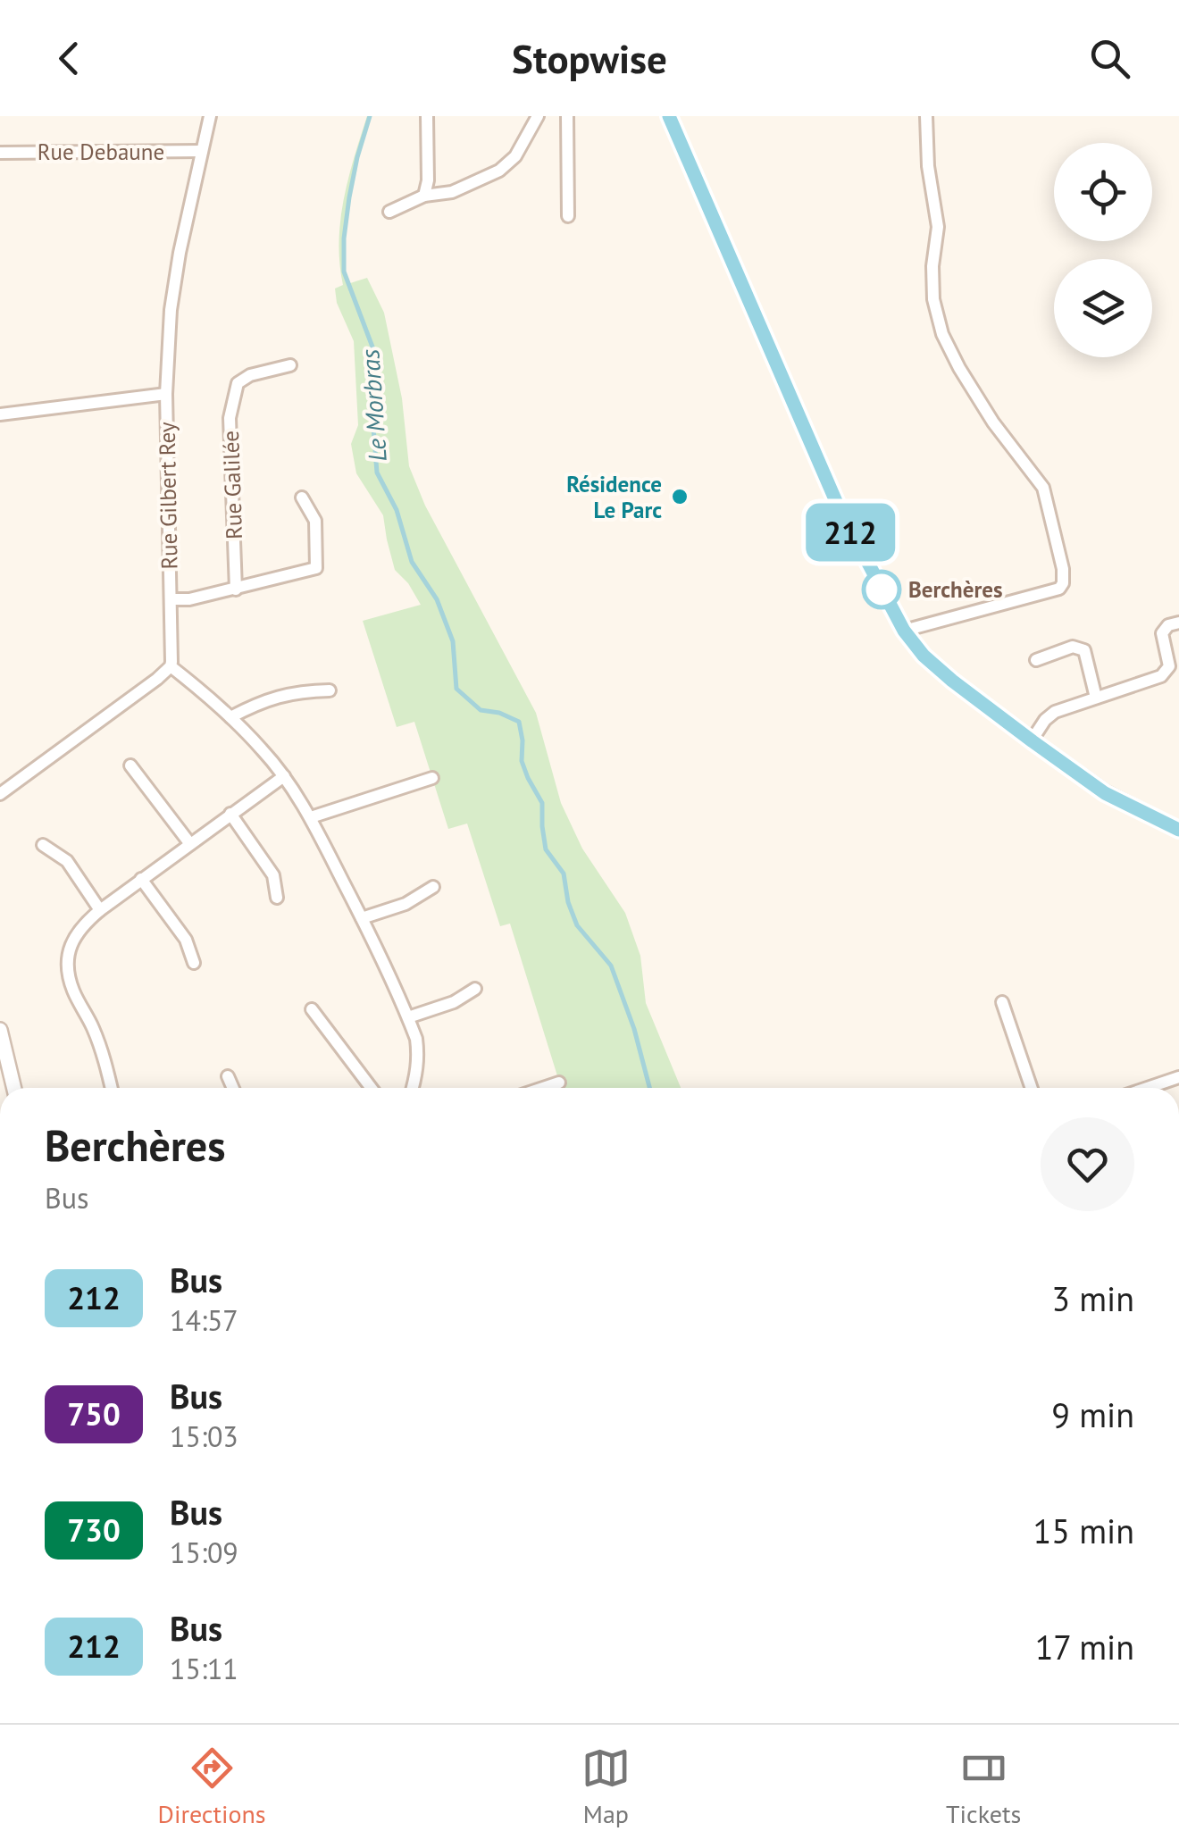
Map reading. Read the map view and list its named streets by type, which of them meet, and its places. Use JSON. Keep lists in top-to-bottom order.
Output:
{
  "streets": {
    "street": ["Rue Debaune", "Rue Galilée", "Rue Gilbert Rey"]
  },
  "crossings": [
    ["Rue Debaune", "Rue Gilbert Rey"]
  ],
  "water": ["Le Morbras"],
  "places": ["Résidence Le Parc", "Berchères"],
  "lines": ["bus line 212"],
  "page": {
    "header": "Stopwise",
    "on_map": "212",
    "heading": ["Berchères", "Bus"],
    "list": [
      {
        "mark": "212",
        "name": "Bus",
        "note": "14:57",
        "value": "3 min"
      },
      {
        "mark": "750",
        "name": "Bus",
        "note": "15:03",
        "value": "9 min"
      },
      {
        "mark": "730",
        "name": "Bus",
        "note": "15:09",
        "value": "15 min"
      },
      {
        "mark": "212",
        "name": "Bus",
        "note": "15:11",
        "value": "17 min"
      }
    ],
    "tabs": ["Directions", "Map", "Tickets"]
  }
}
